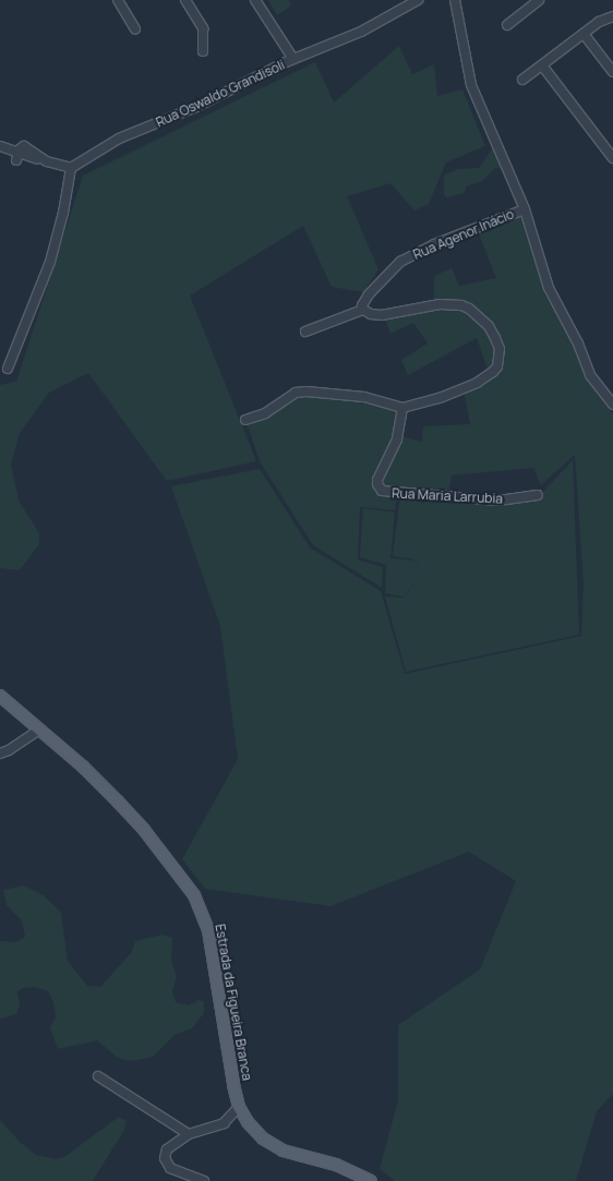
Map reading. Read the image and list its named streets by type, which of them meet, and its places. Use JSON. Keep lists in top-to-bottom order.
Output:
{
  "streets": {
    "main road": ["Estrada da Figueira Branca"],
    "street": ["Rua Oswaldo Grandisoli", "Rua Agenor Inácio", "Rua Maria Larrubia"]
  }
}
